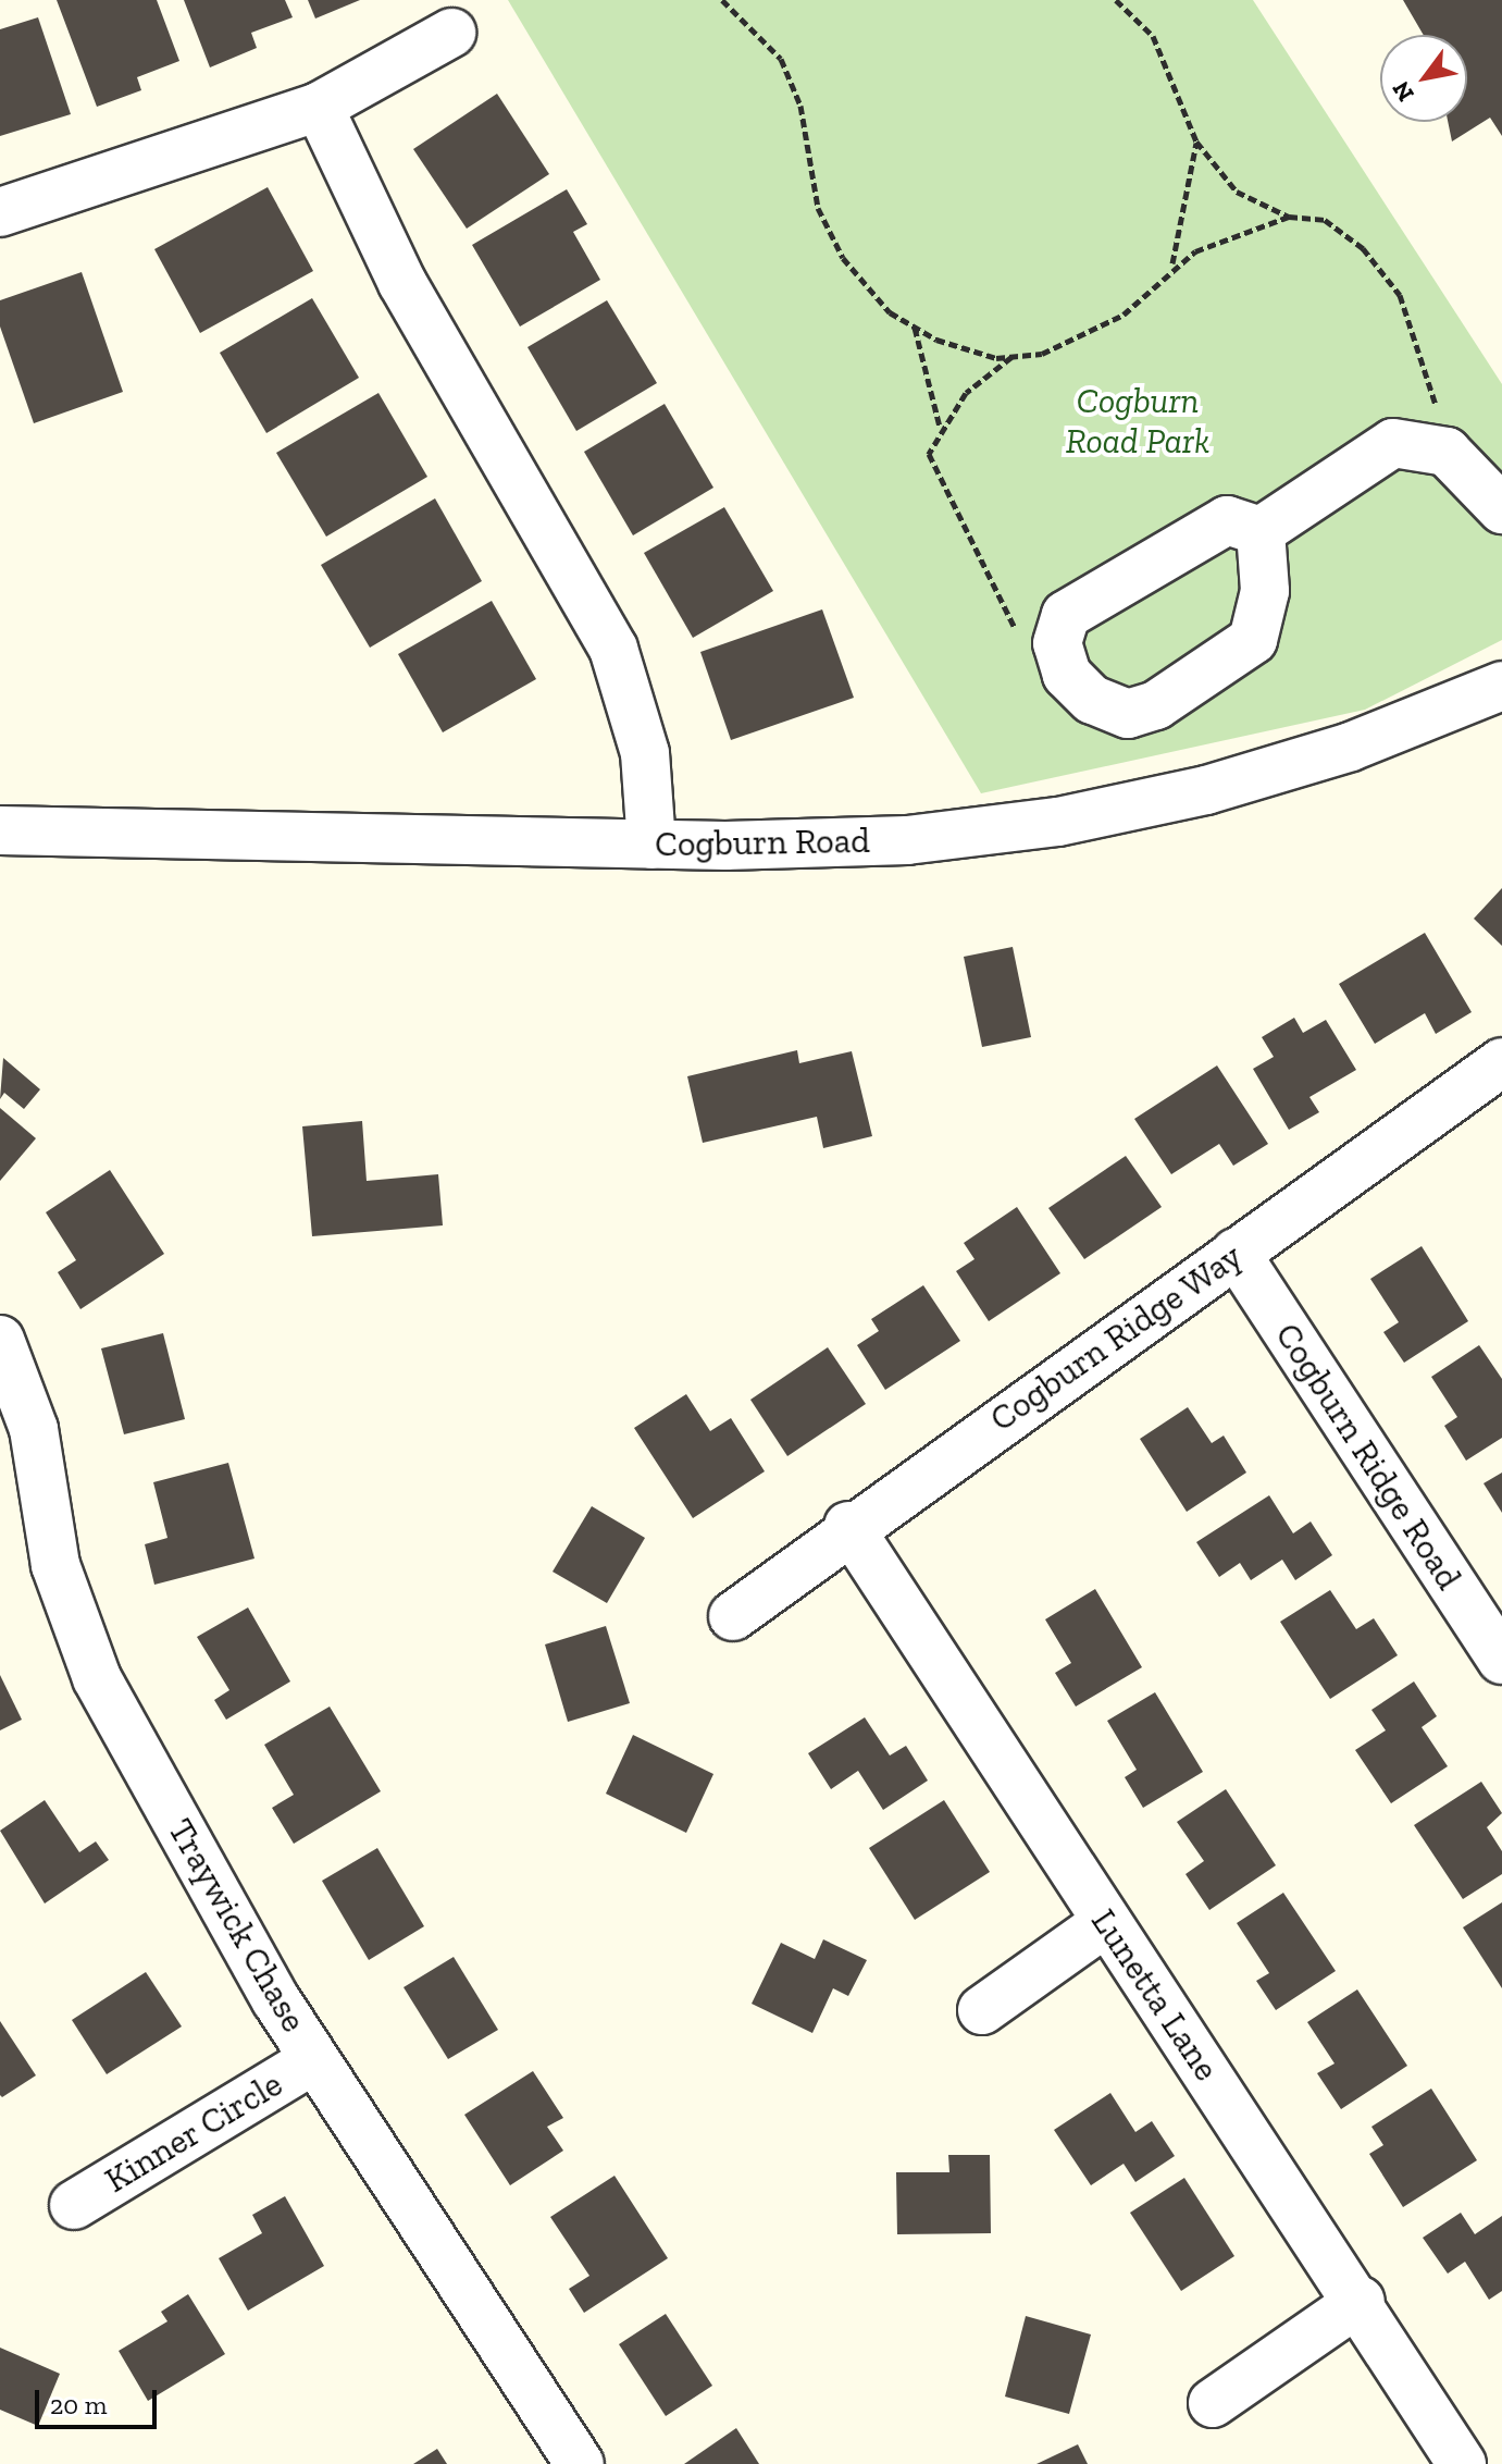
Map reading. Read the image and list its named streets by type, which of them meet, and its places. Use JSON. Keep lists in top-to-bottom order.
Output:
{
  "streets": {
    "street": [
      "Cogburn Road",
      "Cogburn Ridge Way",
      "Cogburn Ridge Road",
      "Traywick Chase",
      "Lunetta Lane",
      "Kinner Circle"
    ]
  },
  "crossings": [
    ["Cogburn Ridge Way", "Cogburn Ridge Road"],
    ["Cogburn Ridge Way", "Lunetta Lane"],
    ["Traywick Chase", "Kinner Circle"]
  ],
  "parks": ["Cogburn Road Park"],
  "scale_bar": "20 m",
  "north": "bottom left"
}
